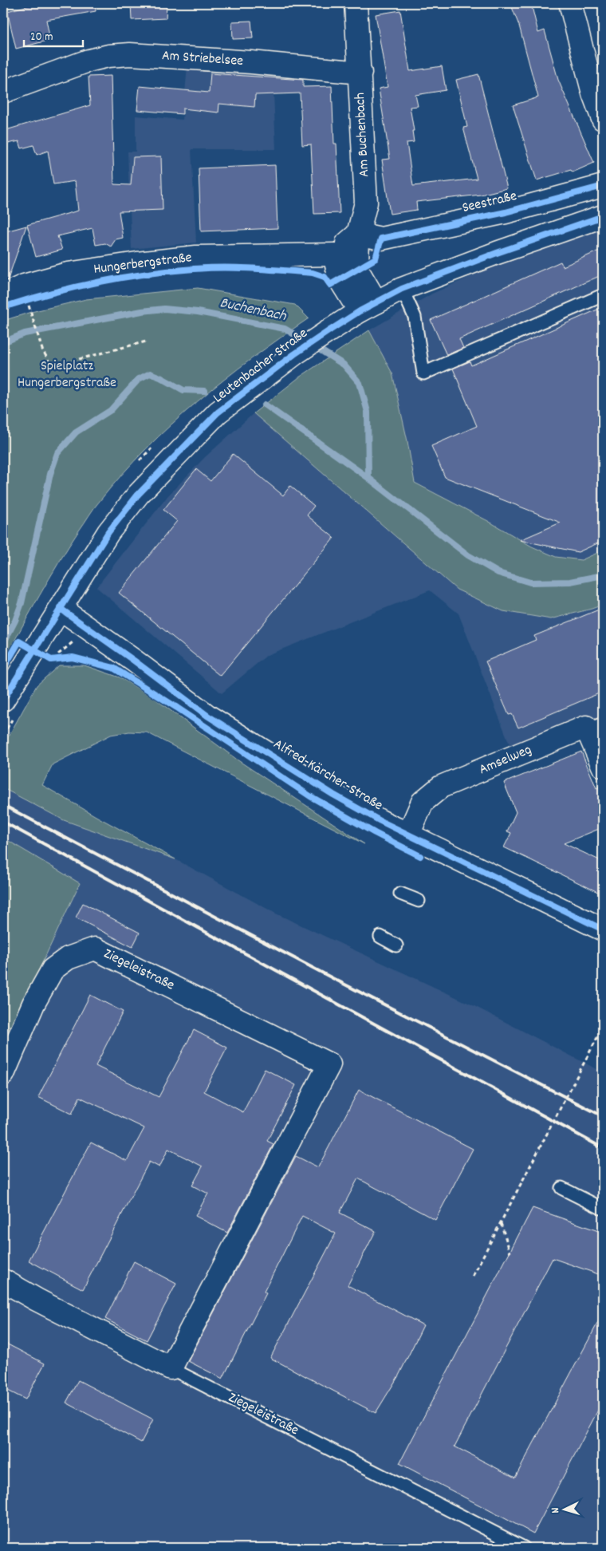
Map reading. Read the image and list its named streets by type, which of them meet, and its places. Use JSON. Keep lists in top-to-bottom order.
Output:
{
  "streets": {
    "street": [
      "Am Striebelsee",
      "Am Buchenbach",
      "Seestraße",
      "Hungerbergstraße",
      "Leutenbacher Straße",
      "Amselweg",
      "Alfred-Kärcher-Straße",
      "Ziegeleistraße"
    ]
  },
  "crossings": [
    ["Am Striebelsee", "Am Buchenbach"],
    ["Am Buchenbach", "Seestraße"],
    ["Leutenbacher Straße", "Alfred-Kärcher-Straße"],
    ["Amselweg", "Alfred-Kärcher-Straße"]
  ],
  "water": ["Buchenbach"],
  "parks": ["Spielplatz Hungerbergstraße"],
  "scale_bar": "20 m",
  "north": "left"
}
